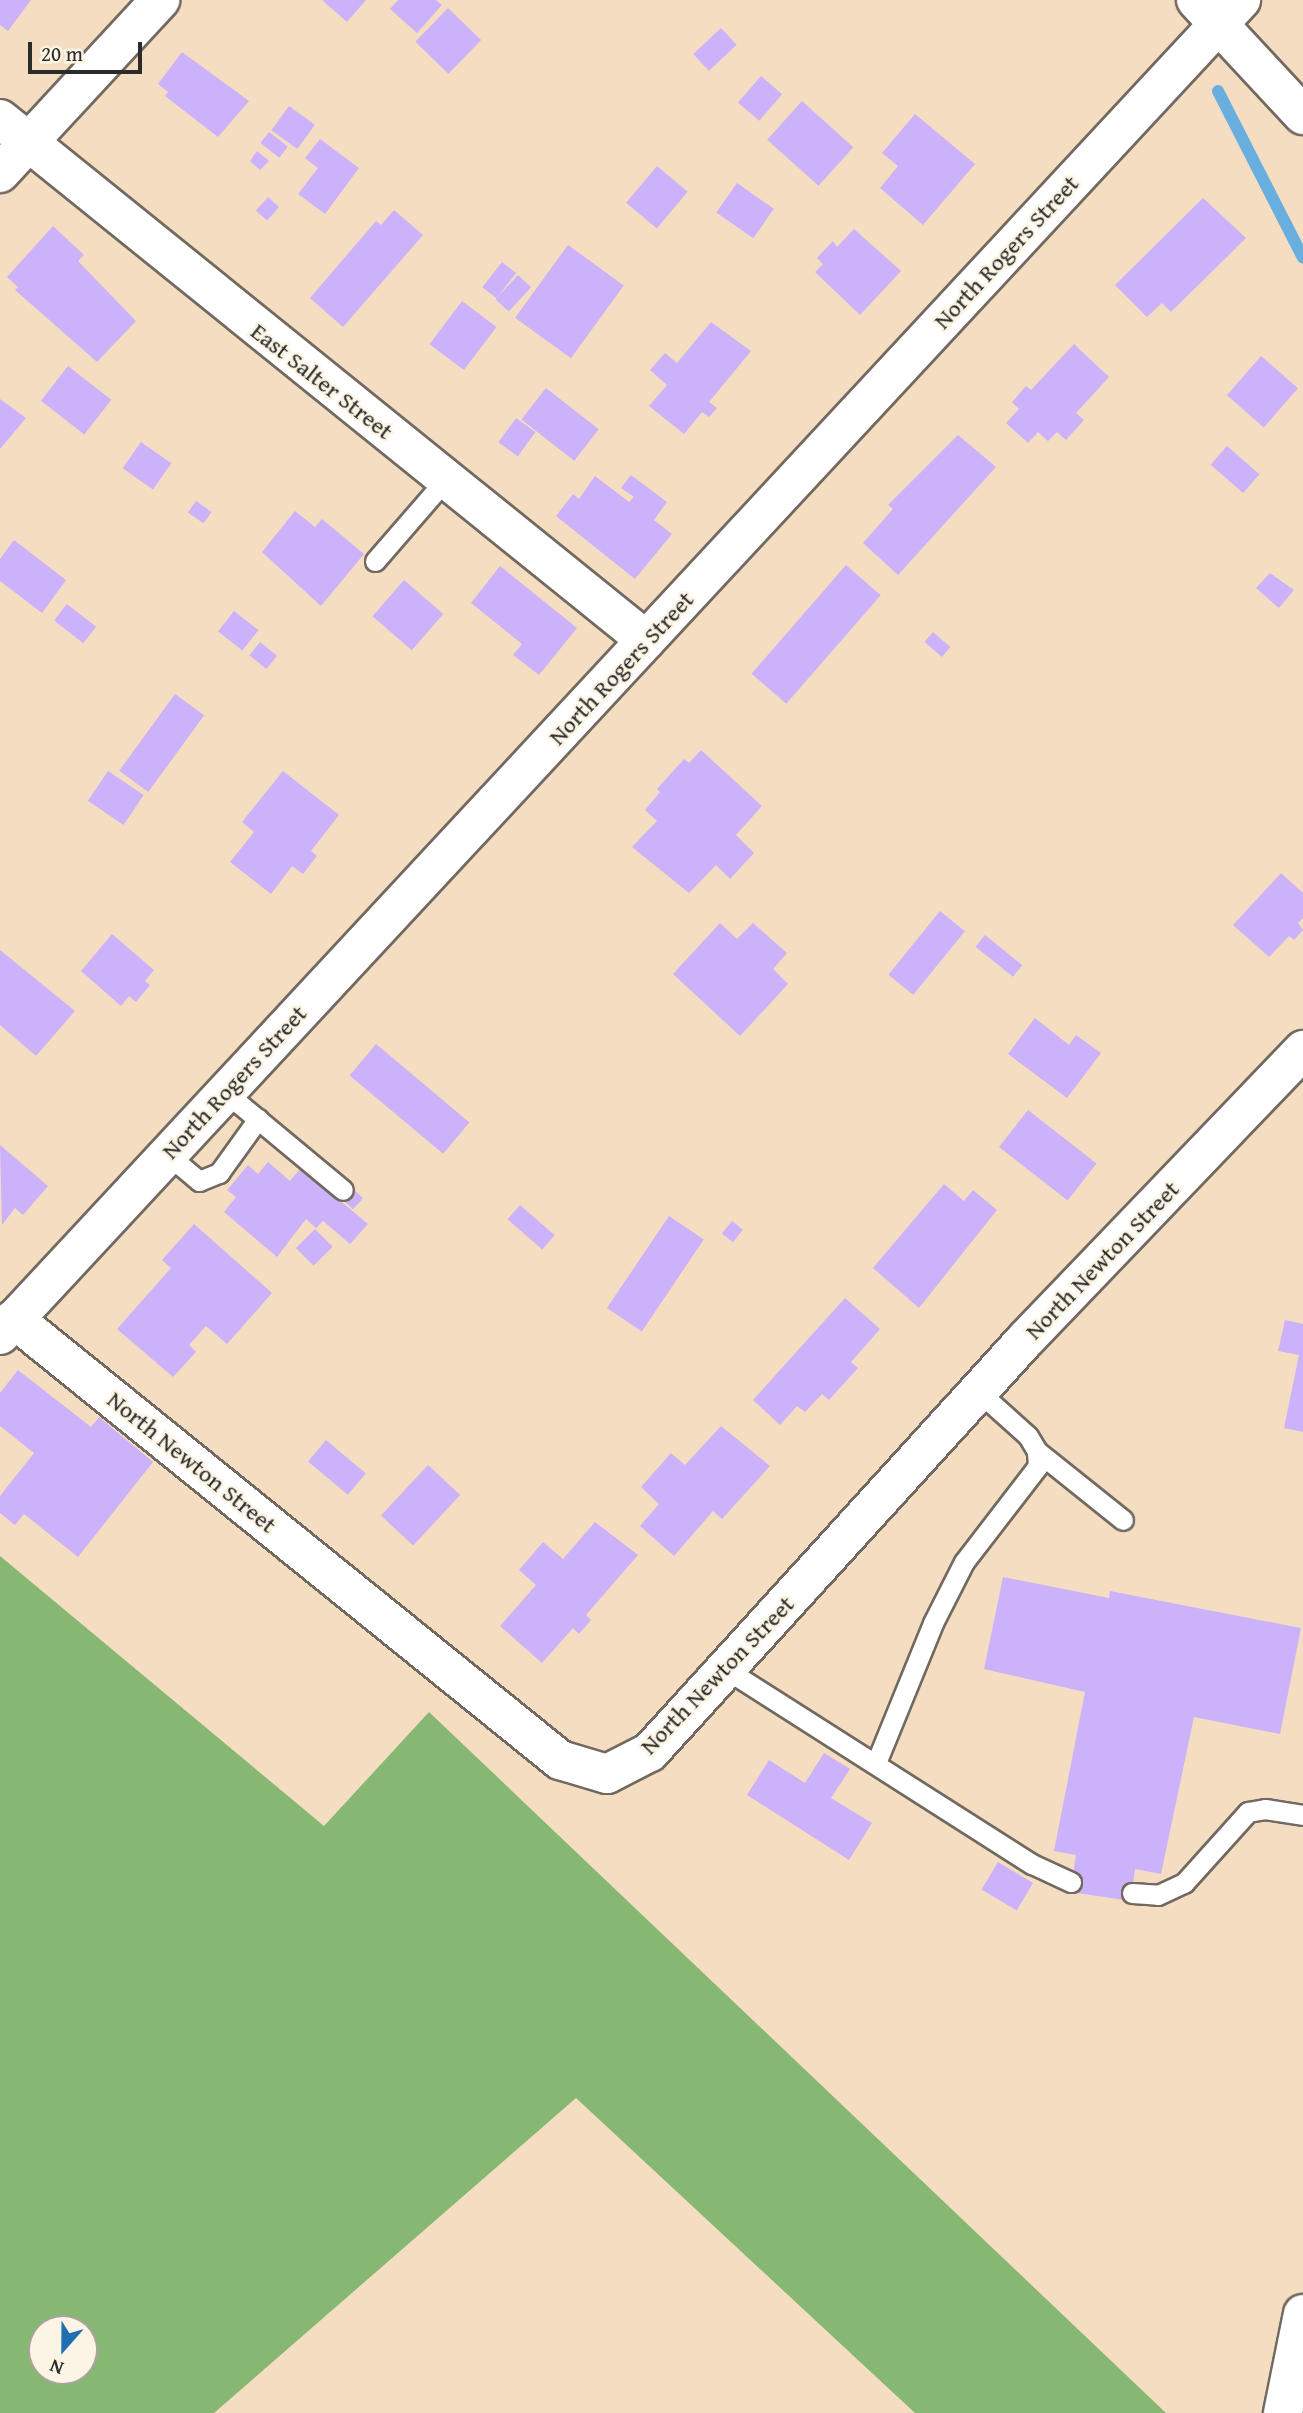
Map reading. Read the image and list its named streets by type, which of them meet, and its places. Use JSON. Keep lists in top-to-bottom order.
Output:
{
  "streets": {
    "street": ["North Rogers Street", "East Salter Street", "North Newton Street"]
  },
  "crossings": [
    ["North Rogers Street", "East Salter Street"],
    ["North Rogers Street", "North Newton Street"]
  ],
  "scale_bar": "20 m",
  "north": "bottom"
}
